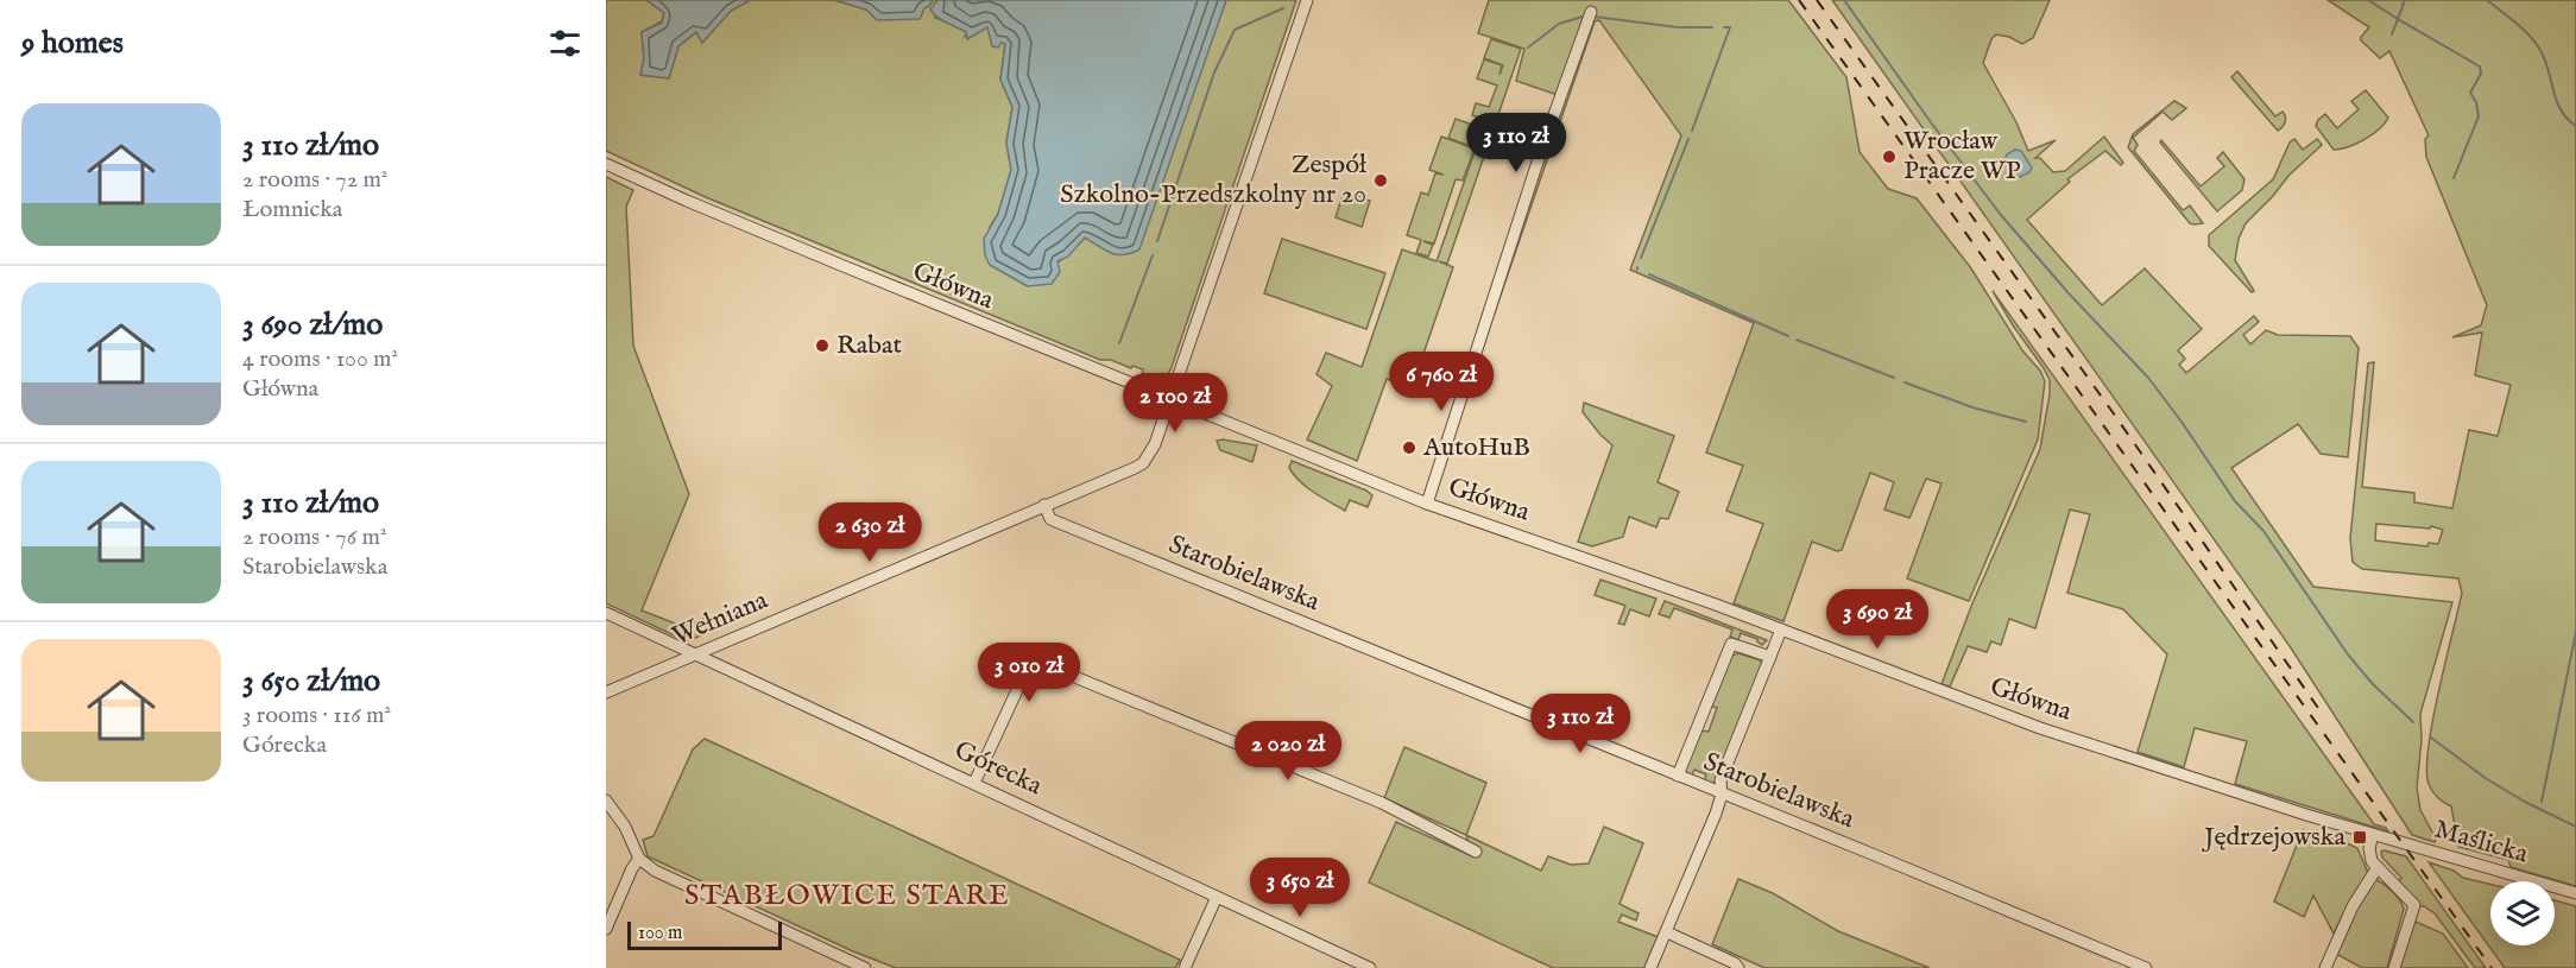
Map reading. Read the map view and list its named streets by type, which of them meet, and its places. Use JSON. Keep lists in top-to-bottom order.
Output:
{
  "streets": {
    "street": [
      "Główna",
      "Starobielawska",
      "Wełniana",
      "Górecka",
      "Maślicka"
    ]
  },
  "crossings": [
    ["Główna", "Wełniana"],
    ["Główna", "Maślicka"],
    ["Starobielawska", "Wełniana"],
    ["Wełniana", "Górecka"]
  ],
  "districts": ["STABŁOWICE STARE"],
  "places": {
    "other": [
      "Wrocław Pracze WP",
      "Zespół Szkolno-Przedszkolny nr 20",
      "Rabat",
      "AutoHuB"
    ],
    "transit": ["Jędrzejowska"]
  },
  "scale_bar": "100 m",
  "page": {
    "heading": "9 homes",
    "list": [
      {
        "name": "3 110 zł/mo",
        "note": "2 rooms · 72 m² · Łomnicka"
      },
      {
        "name": "3 690 zł/mo",
        "note": "4 rooms · 100 m² · Główna"
      },
      {
        "name": "3 110 zł/mo",
        "note": "2 rooms · 76 m² · Starobielawska"
      },
      {
        "name": "3 650 zł/mo",
        "note": "3 rooms · 116 m² · Górecka"
      }
    ],
    "price": [
      "3 110 zł",
      "6 760 zł",
      "2 100 zł",
      "2 630 zł",
      "3 690 zł",
      "3 010 zł",
      "3 110 zł",
      "2 020 zł",
      "3 650 zł"
    ],
    "scale": "100 m"
  }
}
